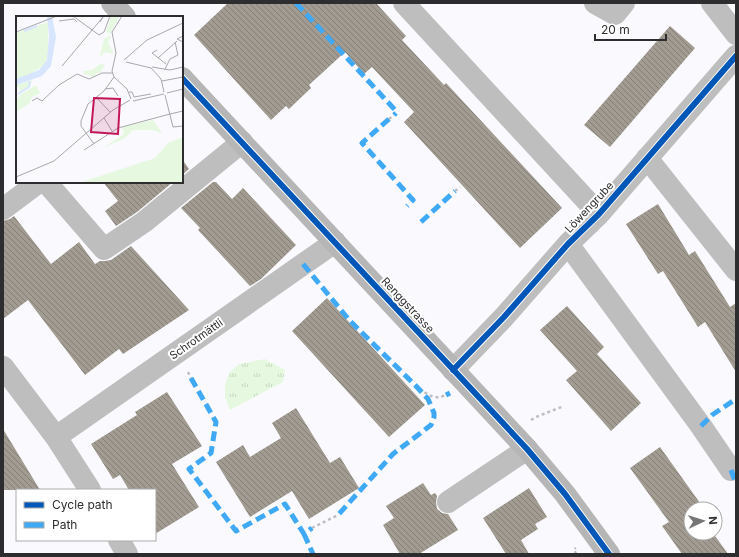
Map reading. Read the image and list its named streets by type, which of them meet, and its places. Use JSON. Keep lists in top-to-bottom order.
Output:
{
  "streets": {
    "main road": ["Renggstrasse"],
    "street": ["Löwengrube", "Schrotmättli"]
  },
  "crossings": [
    ["Löwengrube", "Renggstrasse"],
    ["Renggstrasse", "Schrotmättli"]
  ],
  "legend": ["Cycle path", "Path"],
  "scale_bar": "20 m",
  "north": "right"
}
